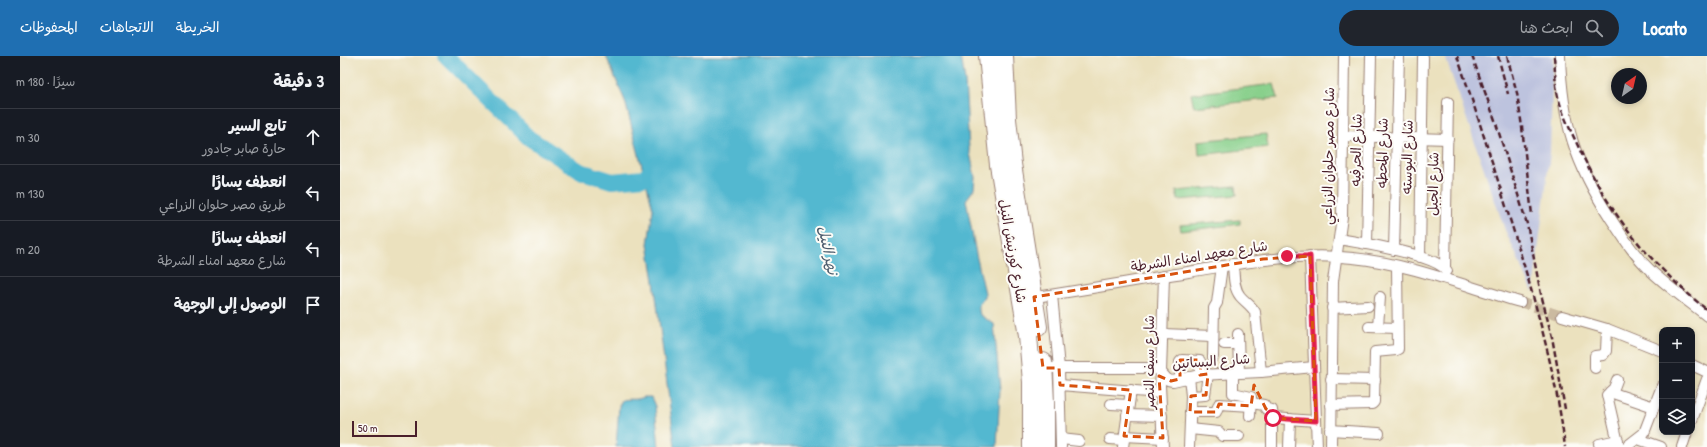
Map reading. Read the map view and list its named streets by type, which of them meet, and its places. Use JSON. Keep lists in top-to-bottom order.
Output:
{
  "streets": {
    "highway": ["شارع كورنيش النيل"],
    "street": [
      "شارع الحرفيه",
      "شارع المحطه",
      "شارع مصر حلوان الزراعي",
      "شارع البوسته",
      "شارع الجبل",
      "شارع معهد امناء الشرطة",
      "شارع البساتين",
      "شارع سيف النصر"
    ]
  },
  "crossings": [
    ["شارع مصر حلوان الزراعي", "شارع معهد امناء الشرطة"],
    ["شارع كورنيش النيل", "شارع معهد امناء الشرطة"],
    ["شارع كورنيش النيل", "شارع البساتين"],
    ["شارع معهد امناء الشرطة", "شارع سيف النصر"],
    ["شارع البساتين", "شارع سيف النصر"]
  ],
  "water": ["نهر النيل"],
  "scale_bar": "50 m",
  "north": "top right",
  "page": {
    "header": "Locato",
    "search": "ابحث هنا",
    "nav": ["الخريطة", "الاتجاهات", "المحفوظات"],
    "heading": ["3 دقيقة", "سيرًا · 180 m"],
    "list": [
      ["تابع السير", "حارة صابر جادور", "30 m"],
      ["انعطف يسارًا", "طريق مصر حلوان الزراعي", "130 m"],
      ["انعطف يسارًا", "شارع معهد امناء الشرطة", "20 m"],
      "الوصول إلى الوجهة"
    ],
    "map_buttons": ["+", "−"],
    "scale": "50 m"
  }
}
